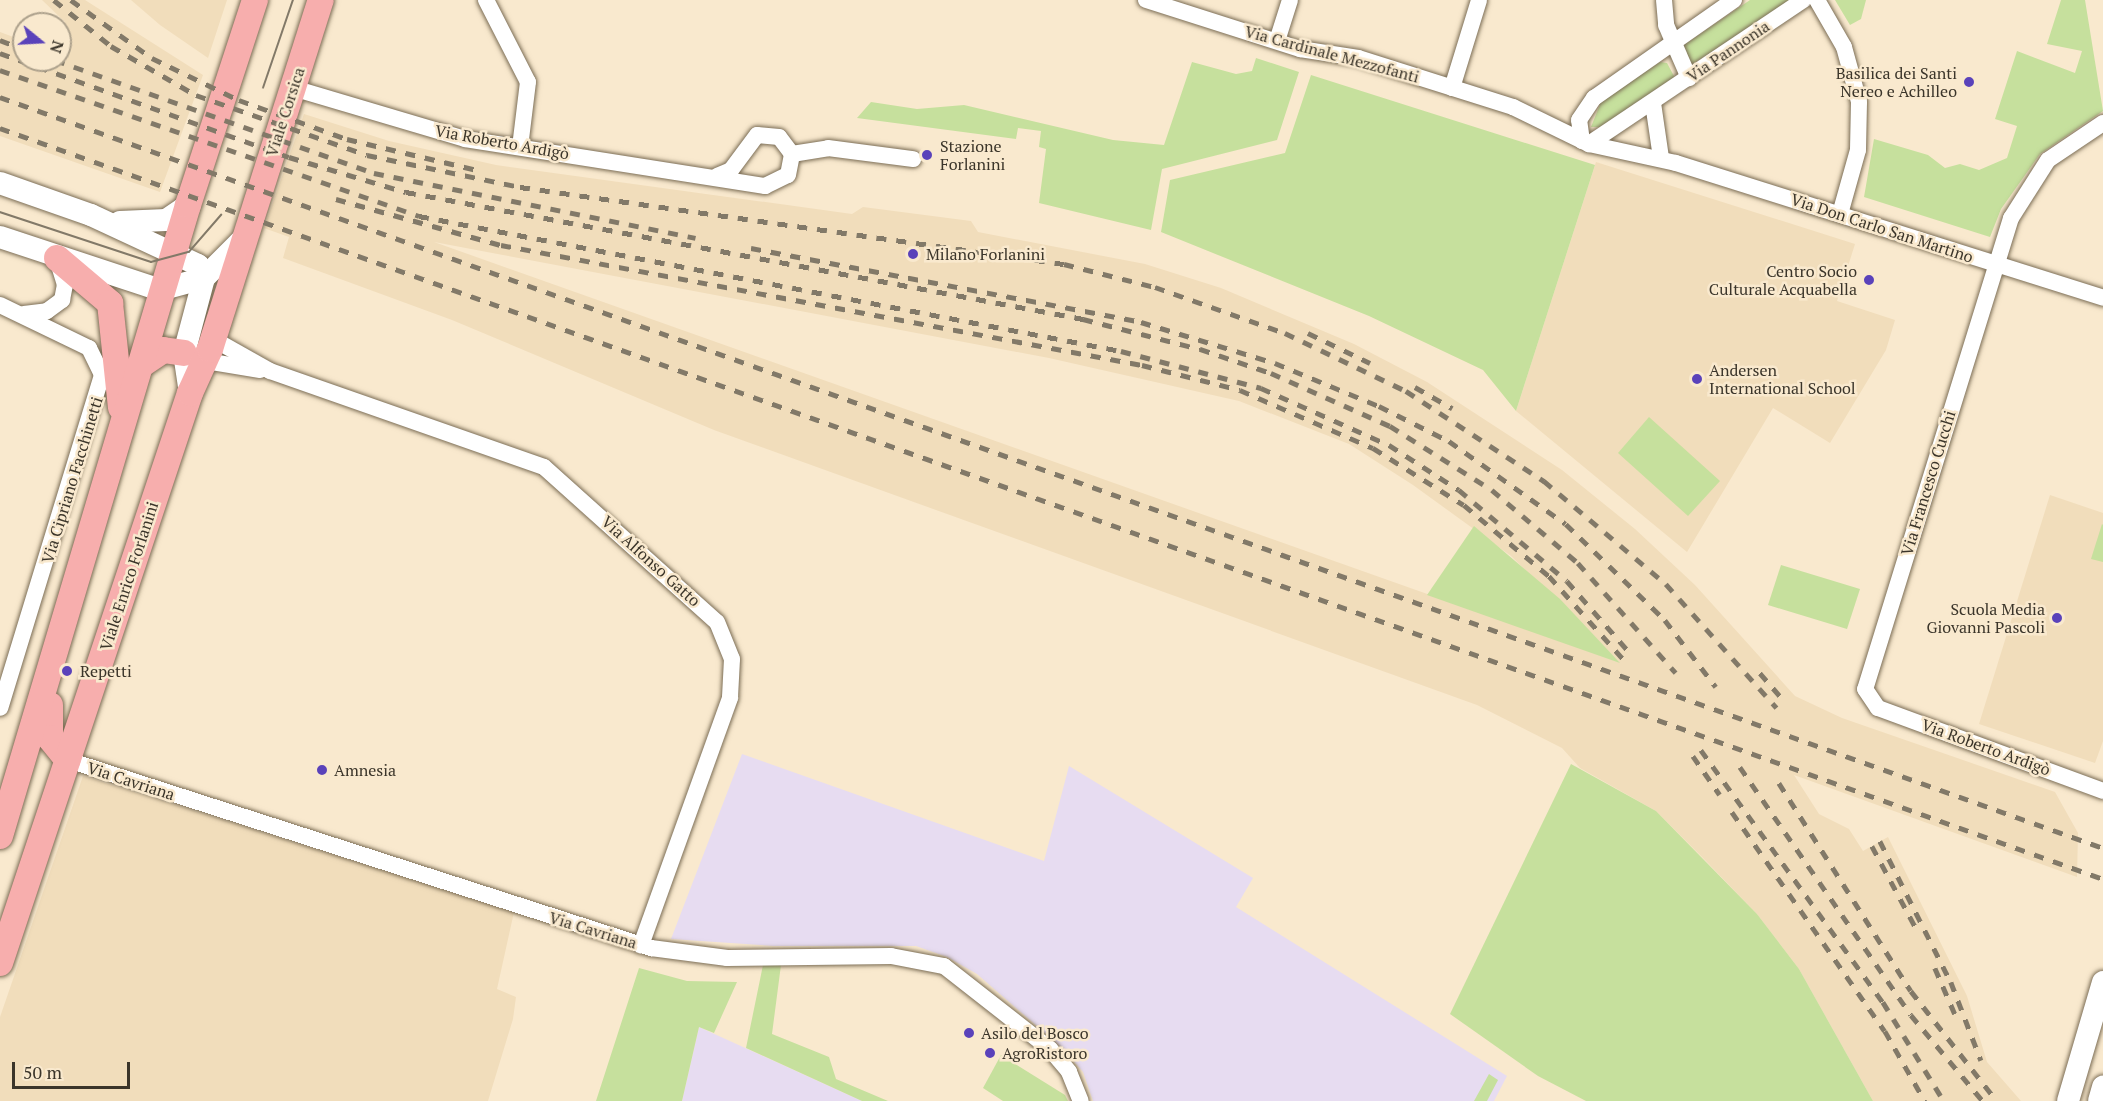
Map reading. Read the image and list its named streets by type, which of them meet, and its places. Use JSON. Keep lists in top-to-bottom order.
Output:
{
  "streets": {
    "main road": ["Viale Corsica", "Viale Enrico Forlanini"],
    "street": [
      "Via Pannonia",
      "Via Cardinale Mezzofanti",
      "Via Roberto Ardigò",
      "Via Don Carlo San Martino",
      "Via Cipriano Facchinetti",
      "Via Francesco Cucchi",
      "Via Alfonso Gatto",
      "Via Cavriana"
    ]
  },
  "crossings": [
    ["Via Pannonia", "Via Cardinale Mezzofanti"],
    ["Via Pannonia", "Via Don Carlo San Martino"],
    ["Via Cardinale Mezzofanti", "Via Don Carlo San Martino"],
    ["Viale Corsica", "Via Roberto Ardigò"],
    ["Viale Corsica", "Viale Enrico Forlanini"],
    ["Via Roberto Ardigò", "Via Francesco Cucchi"],
    ["Via Don Carlo San Martino", "Via Francesco Cucchi"],
    ["Via Alfonso Gatto", "Viale Enrico Forlanini"],
    ["Via Alfonso Gatto", "Via Cavriana"],
    ["Viale Enrico Forlanini", "Via Cavriana"]
  ],
  "places": [
    "Basilica dei Santi Nereo e Achilleo",
    "Stazione Forlanini",
    "Milano Forlanini",
    "Centro Socio Culturale Acquabella",
    "Andersen International School",
    "Scuola Media Giovanni Pascoli",
    "Repetti",
    "Amnesia",
    "Asilo del Bosco",
    "AgroRistoro"
  ],
  "scale_bar": "50 m",
  "north": "right"
}
